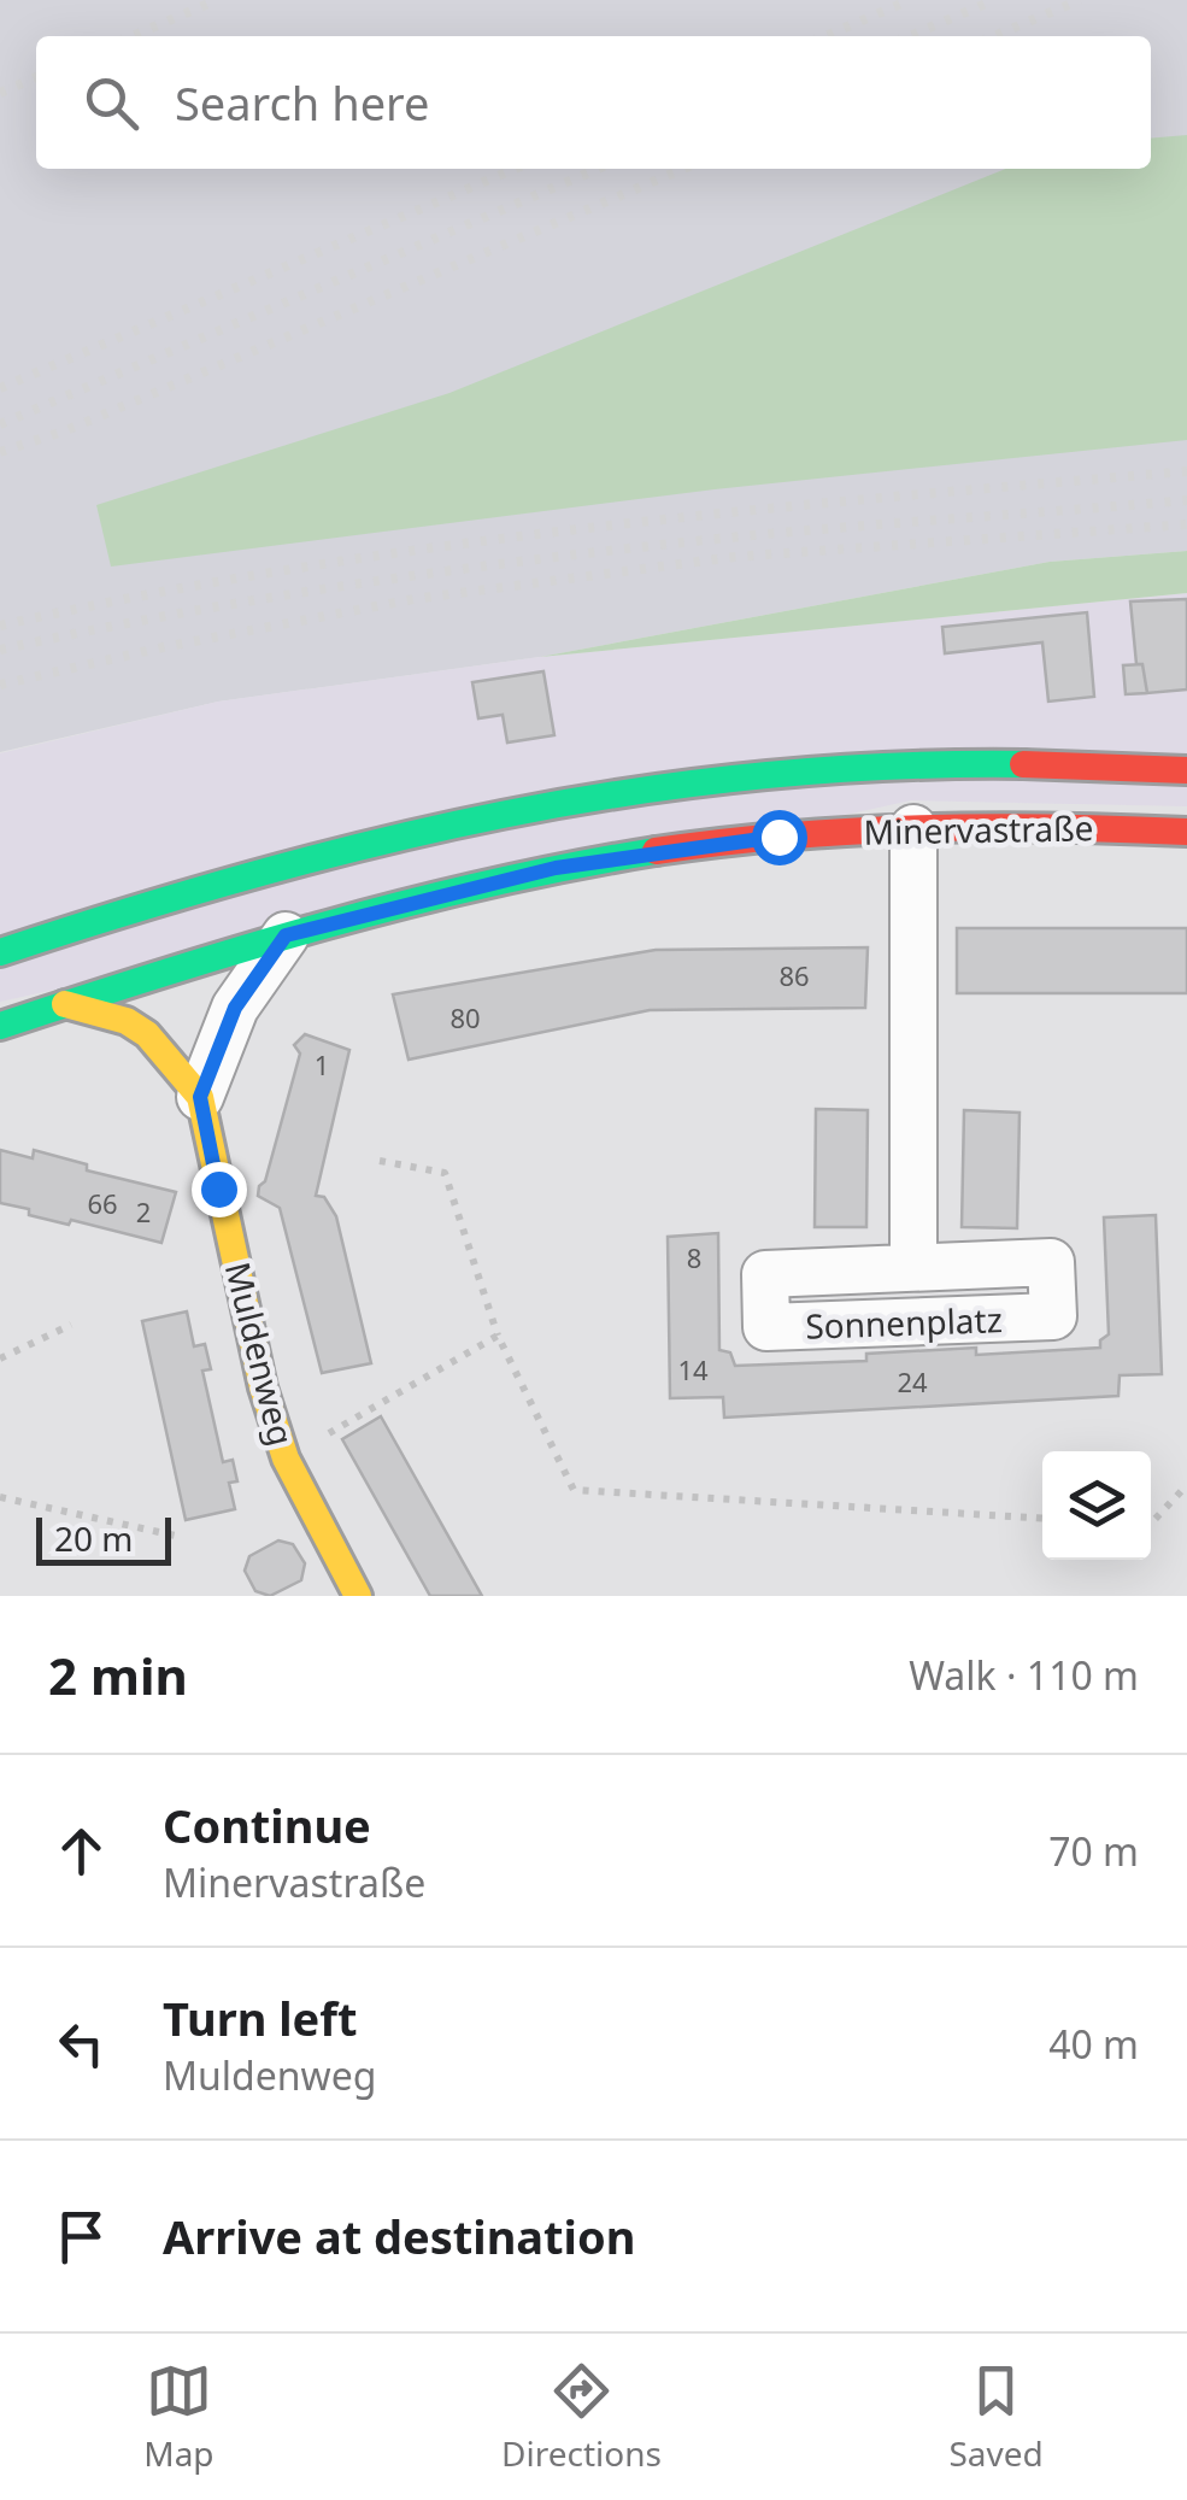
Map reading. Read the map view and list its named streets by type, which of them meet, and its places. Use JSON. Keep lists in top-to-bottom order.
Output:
{
  "streets": {
    "main road": ["Minervastraße", "Muldenweg"],
    "street": ["Sonnenplatz"]
  },
  "crossings": [
    ["Minervastraße", "Sonnenplatz"],
    ["Minervastraße", "Muldenweg"]
  ],
  "house_numbers": [
    "86",
    "80",
    "1",
    "66",
    "2",
    "8",
    "14",
    "24"
  ],
  "scale_bar": "20 m",
  "page": {
    "search": "Search here",
    "scale": "20 m",
    "heading": ["2 min", "Walk · 110 m"],
    "list": [
      ["Continue", "Minervastraße", "70 m"],
      ["Turn left", "Muldenweg", "40 m"],
      "Arrive at destination"
    ],
    "nav": ["Map", "Directions", "Saved"]
  }
}
